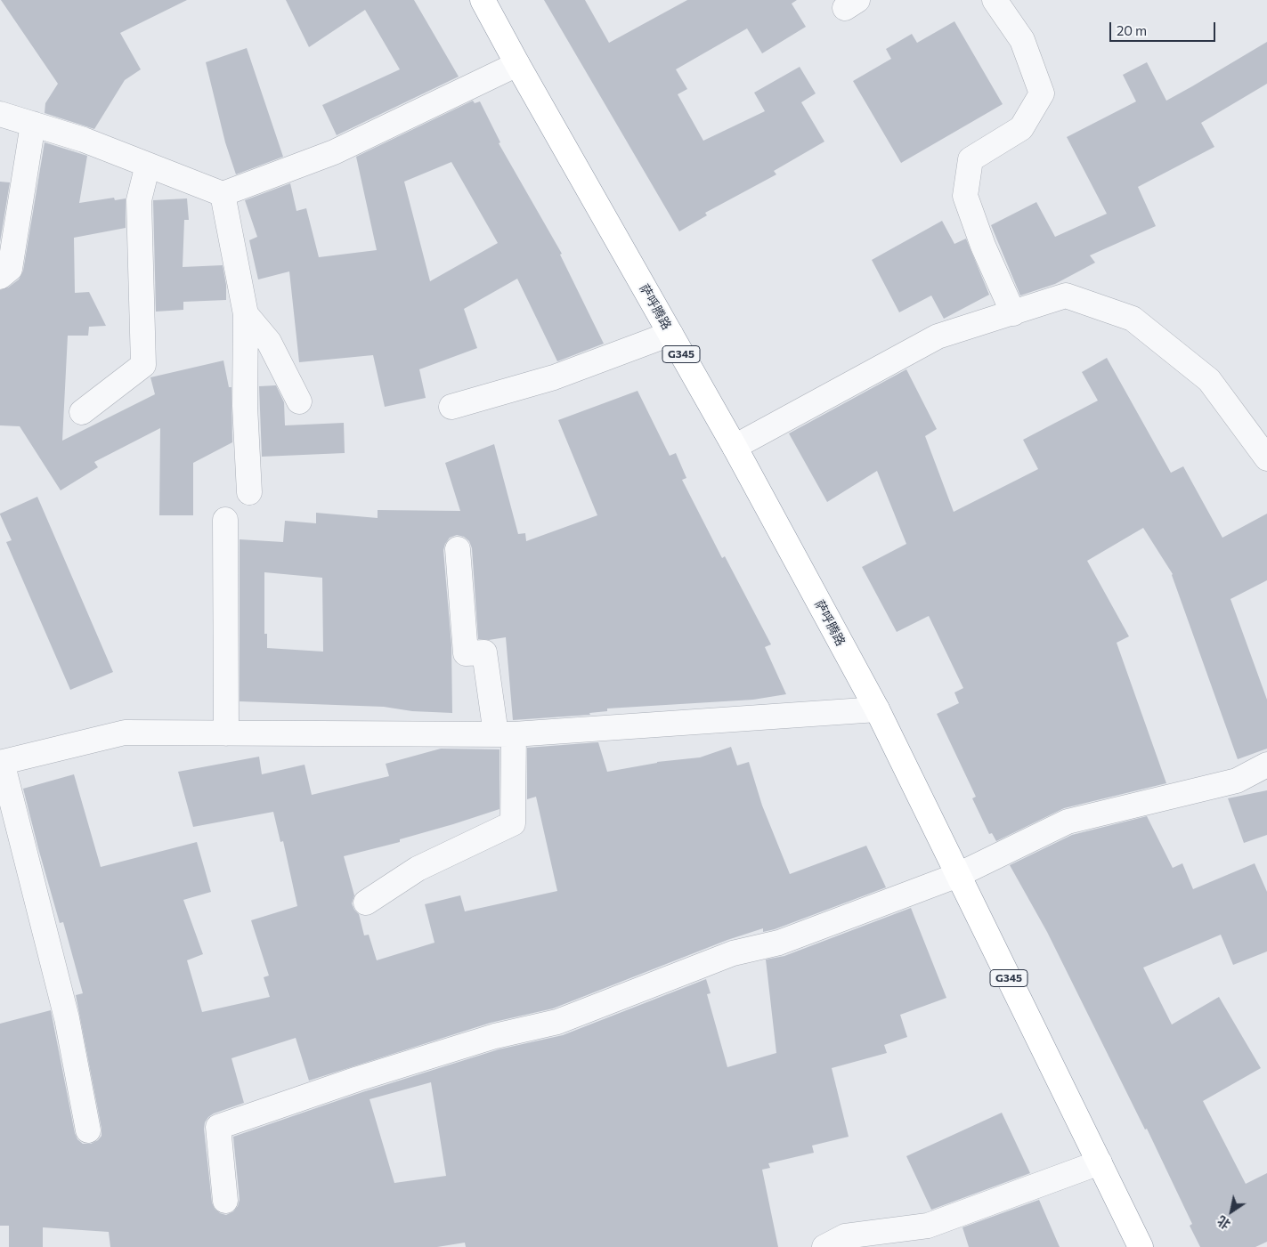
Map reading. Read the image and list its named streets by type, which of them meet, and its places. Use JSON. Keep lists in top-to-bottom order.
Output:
{
  "streets": {
    "highway": ["萨呼腾路", "G345"]
  },
  "crossings": [
    ["萨呼腾路", "G345"]
  ],
  "scale_bar": "20 m",
  "north": "bottom left"
}
